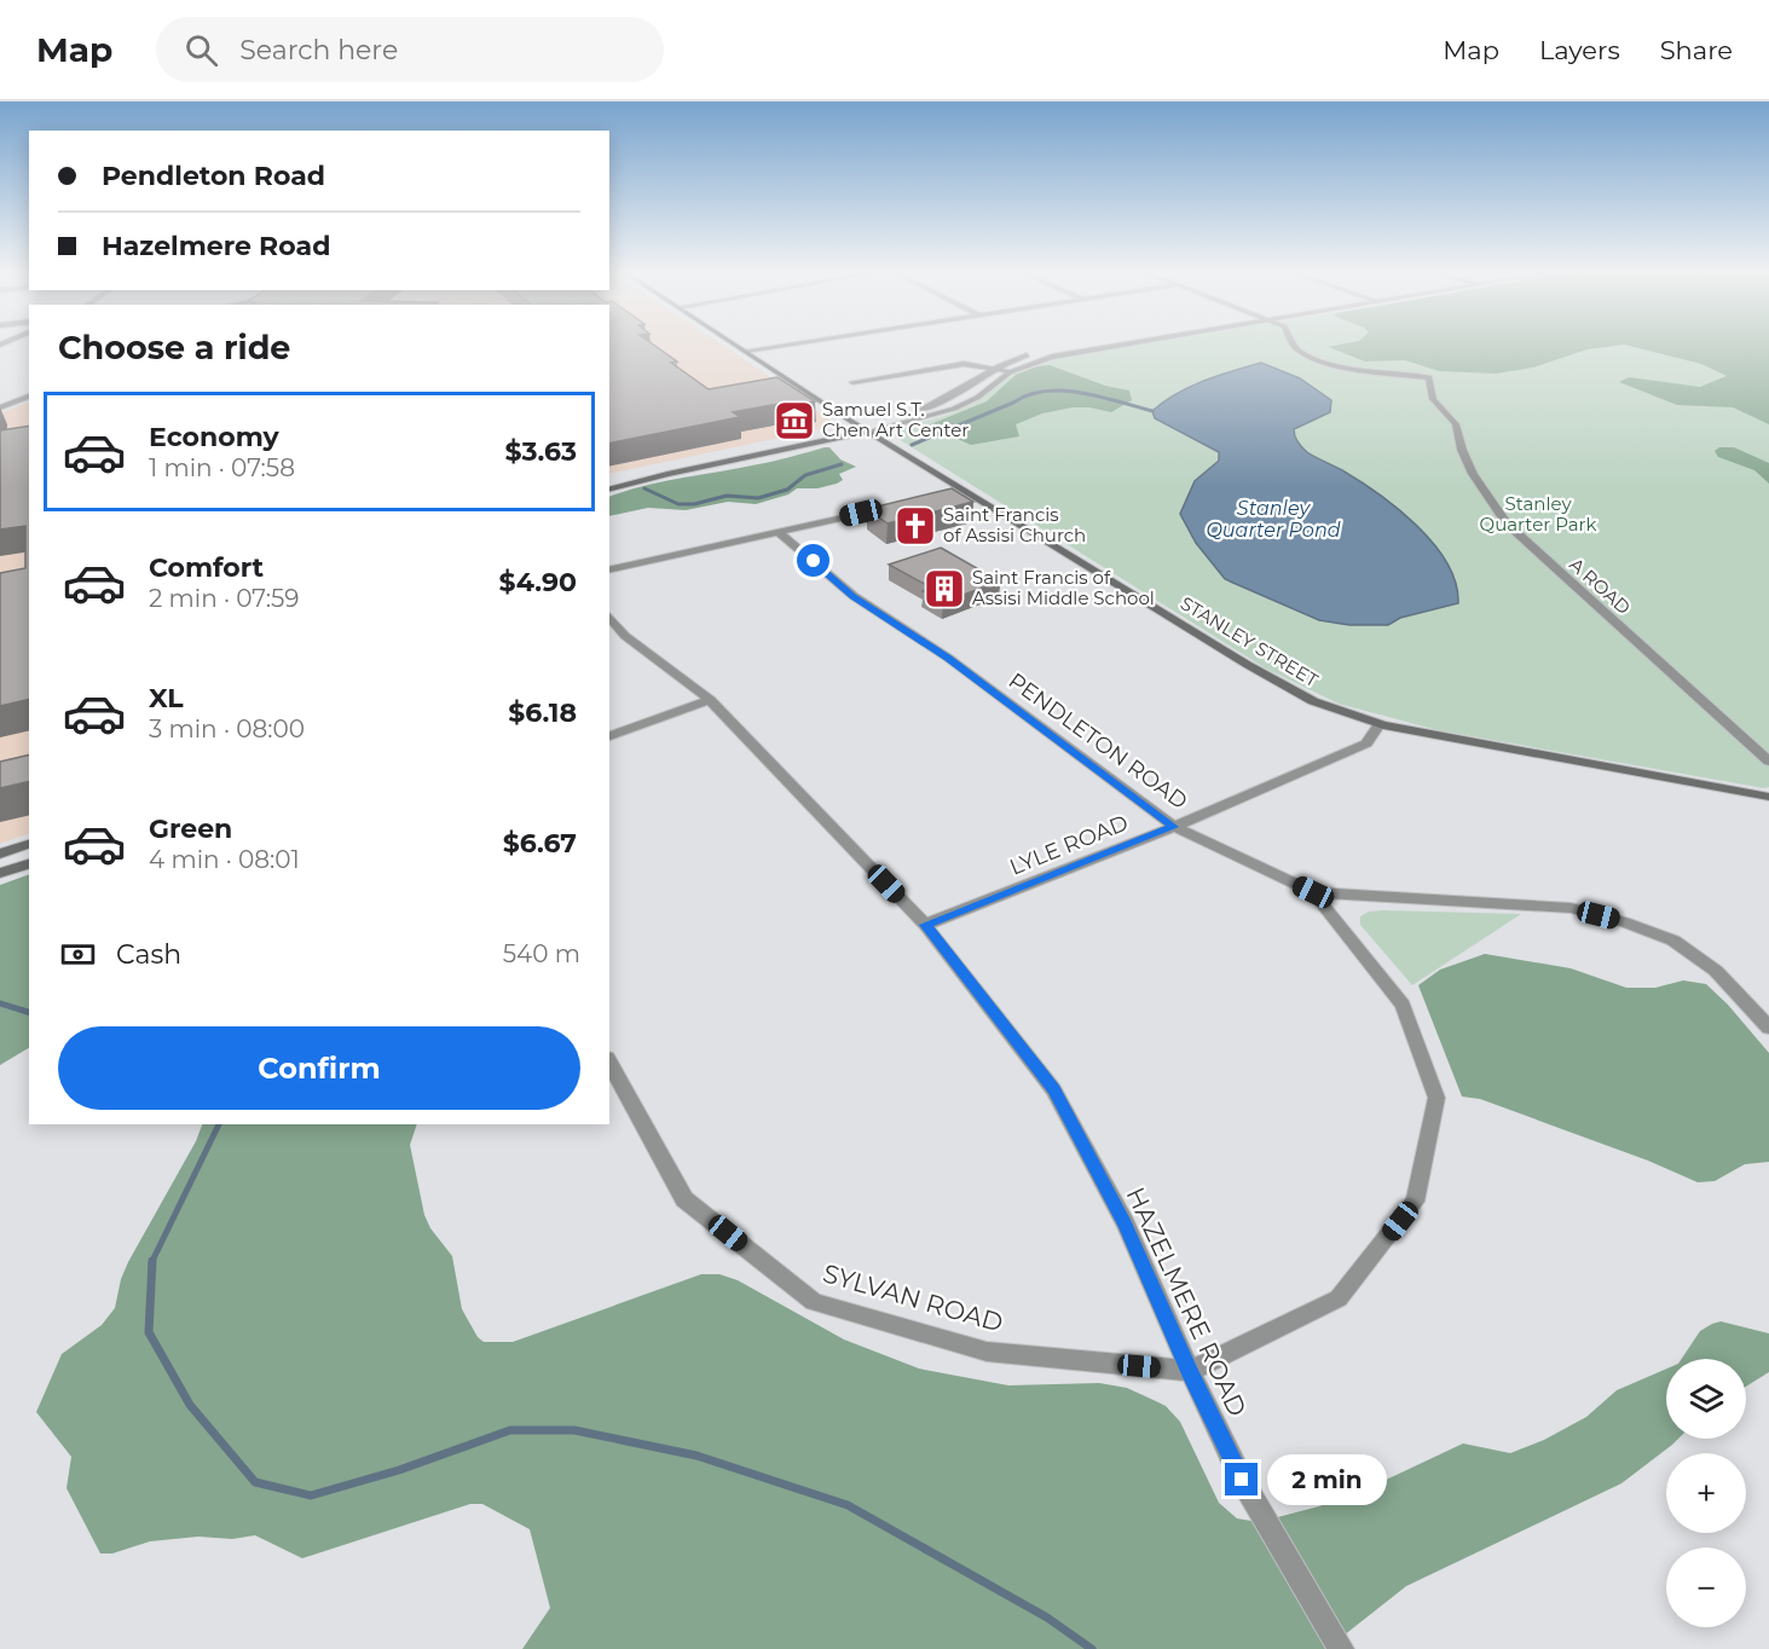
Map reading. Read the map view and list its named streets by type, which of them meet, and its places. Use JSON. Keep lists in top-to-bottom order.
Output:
{
  "streets": {
    "main road": ["STANLEY STREET"],
    "street": [
      "A ROAD",
      "PENDLETON ROAD",
      "LYLE ROAD",
      "SYLVAN ROAD",
      "HAZELMERE ROAD"
    ]
  },
  "crossings": [
    ["STANLEY STREET", "LYLE ROAD"],
    ["PENDLETON ROAD", "LYLE ROAD"],
    ["PENDLETON ROAD", "SYLVAN ROAD"],
    ["PENDLETON ROAD", "HAZELMERE ROAD"],
    ["LYLE ROAD", "HAZELMERE ROAD"],
    ["SYLVAN ROAD", "HAZELMERE ROAD"]
  ],
  "water": ["Stanley Quarter Pond"],
  "parks": ["Stanley Quarter Park"],
  "places": {
    "museum": ["Samuel S.T. Chen Art Center"],
    "church": ["Saint Francis of Assisi Church"],
    "building": ["Saint Francis of Assisi Middle School"]
  },
  "page": {
    "header": "Map",
    "search": "Search here",
    "nav": ["Map", "Layers", "Share"],
    "banner": ["Pendleton Road", "Hazelmere Road"],
    "heading": "Choose a ride",
    "list": [
      {
        "name": "Economy",
        "note": "1 min · 07:58",
        "value": "$3.63"
      },
      {
        "name": "Comfort",
        "note": "2 min · 07:59",
        "value": "$4.90"
      },
      {
        "name": "XL",
        "note": "3 min · 08:00",
        "value": "$6.18"
      },
      {
        "name": "Green",
        "note": "4 min · 08:01",
        "value": "$6.67"
      }
    ],
    "pay": ["Cash", "540 m"],
    "buttons": "Confirm",
    "map_buttons": ["+", "−"],
    "bubble": "2 min"
  }
}
